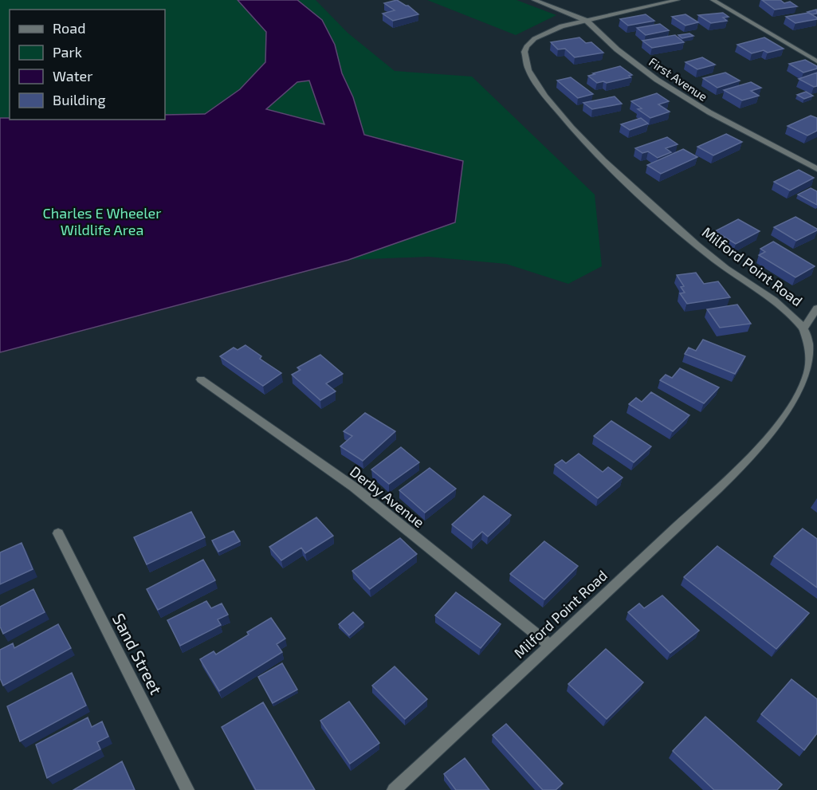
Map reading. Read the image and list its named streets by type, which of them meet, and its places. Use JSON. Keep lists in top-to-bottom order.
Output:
{
  "streets": {
    "street": [
      "First Avenue",
      "Milford Point Road",
      "Derby Avenue",
      "Sand Street"
    ]
  },
  "crossings": [
    ["First Avenue", "Milford Point Road"],
    ["Milford Point Road", "Derby Avenue"]
  ],
  "parks": ["Charles E Wheeler Wildlife Area"],
  "legend": [
    "Road",
    "Park",
    "Water",
    "Building"
  ]
}
